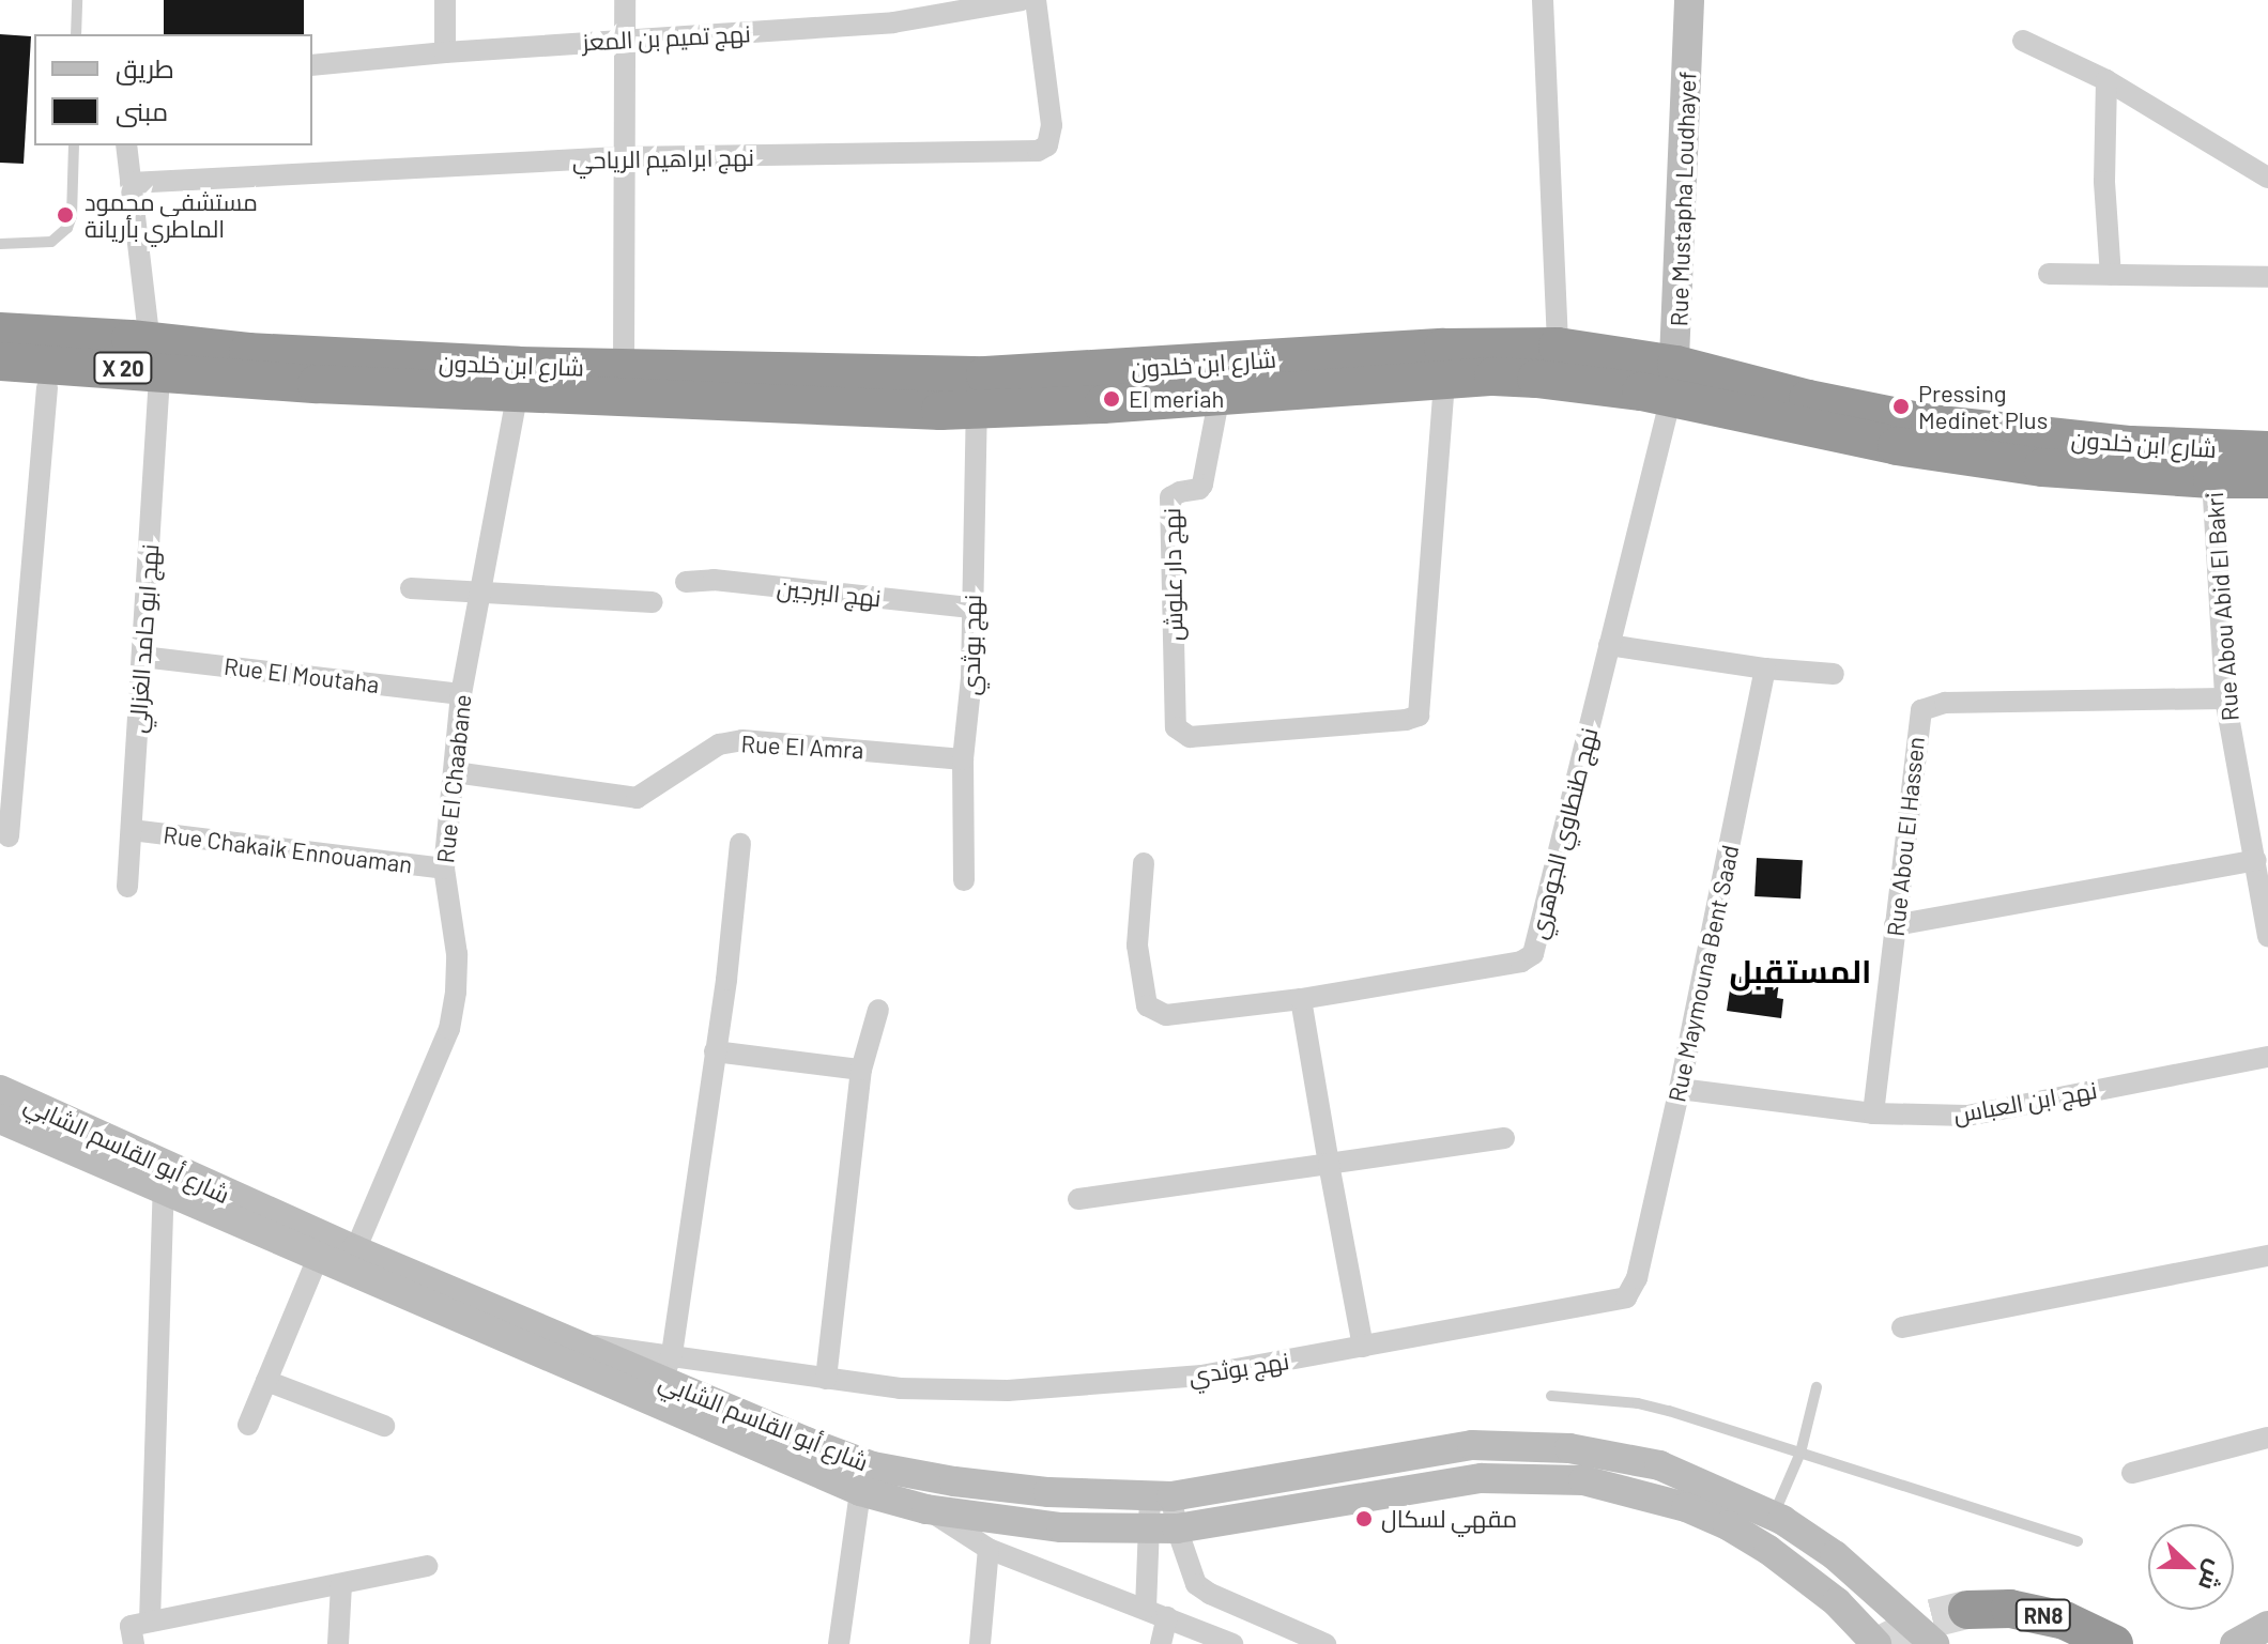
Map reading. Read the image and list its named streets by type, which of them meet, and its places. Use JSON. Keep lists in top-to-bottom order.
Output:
{
  "streets": {
    "highway": ["شارع ابن خلدون", "X 20", "RN8"],
    "street": [
      "نهج تميم بن المعز",
      "نهج ابراهيم الرياحي",
      "Rue Mustapha Loudhayef",
      "نهج دار علوش",
      "نهج البرجين",
      "Rue Abou Abid El Bakri",
      "نهج ابو حامد الغزالي",
      "نهج بوثدي",
      "Rue El Moutaha",
      "Rue El Amra",
      "Rue El Chaabane",
      "نهج طنطاوي الجوهري",
      "Rue Abou El Hassen",
      "Rue Chakaik Ennouaman",
      "Rue Maymouna Bent Saad",
      "نهج ابن العباس",
      "شارع أبو القاسم الشابي"
    ]
  },
  "crossings": [
    ["Rue Mustapha Loudhayef", "شارع ابن خلدون"],
    ["Rue Mustapha Loudhayef", "نهج طنطاوي الجوهري"],
    ["شارع ابن خلدون", "X 20"],
    ["شارع ابن خلدون", "نهج دار علوش"],
    ["شارع ابن خلدون", "Rue Abou Abid El Bakri"],
    ["شارع ابن خلدون", "نهج بوثدي"],
    ["شارع ابن خلدون", "Rue El Chaabane"],
    ["شارع ابن خلدون", "نهج طنطاوي الجوهري"],
    ["نهج البرجين", "نهج بوثدي"],
    ["Rue Abou Abid El Bakri", "Rue Abou El Hassen"],
    ["نهج ابو حامد الغزالي", "Rue El Moutaha"],
    ["نهج ابو حامد الغزالي", "Rue Chakaik Ennouaman"],
    ["نهج بوثدي", "Rue El Amra"],
    ["نهج بوثدي", "Rue Maymouna Bent Saad"],
    ["نهج بوثدي", "شارع أبو القاسم الشابي"],
    ["Rue El Moutaha", "Rue El Chaabane"],
    ["Rue El Amra", "Rue El Chaabane"],
    ["Rue El Chaabane", "Rue Chakaik Ennouaman"],
    ["Rue El Chaabane", "شارع أبو القاسم الشابي"],
    ["Rue Abou El Hassen", "نهج ابن العباس"],
    ["Rue Maymouna Bent Saad", "نهج ابن العباس"]
  ],
  "districts": ["المستقبل"],
  "places": [
    "مستشفى محمود الماطري بأريانة",
    "El meriah",
    "Pressing Medinet Plus",
    "مقهي لسكال"
  ],
  "legend": ["طريق", "مبنى"],
  "north": "right"
}
